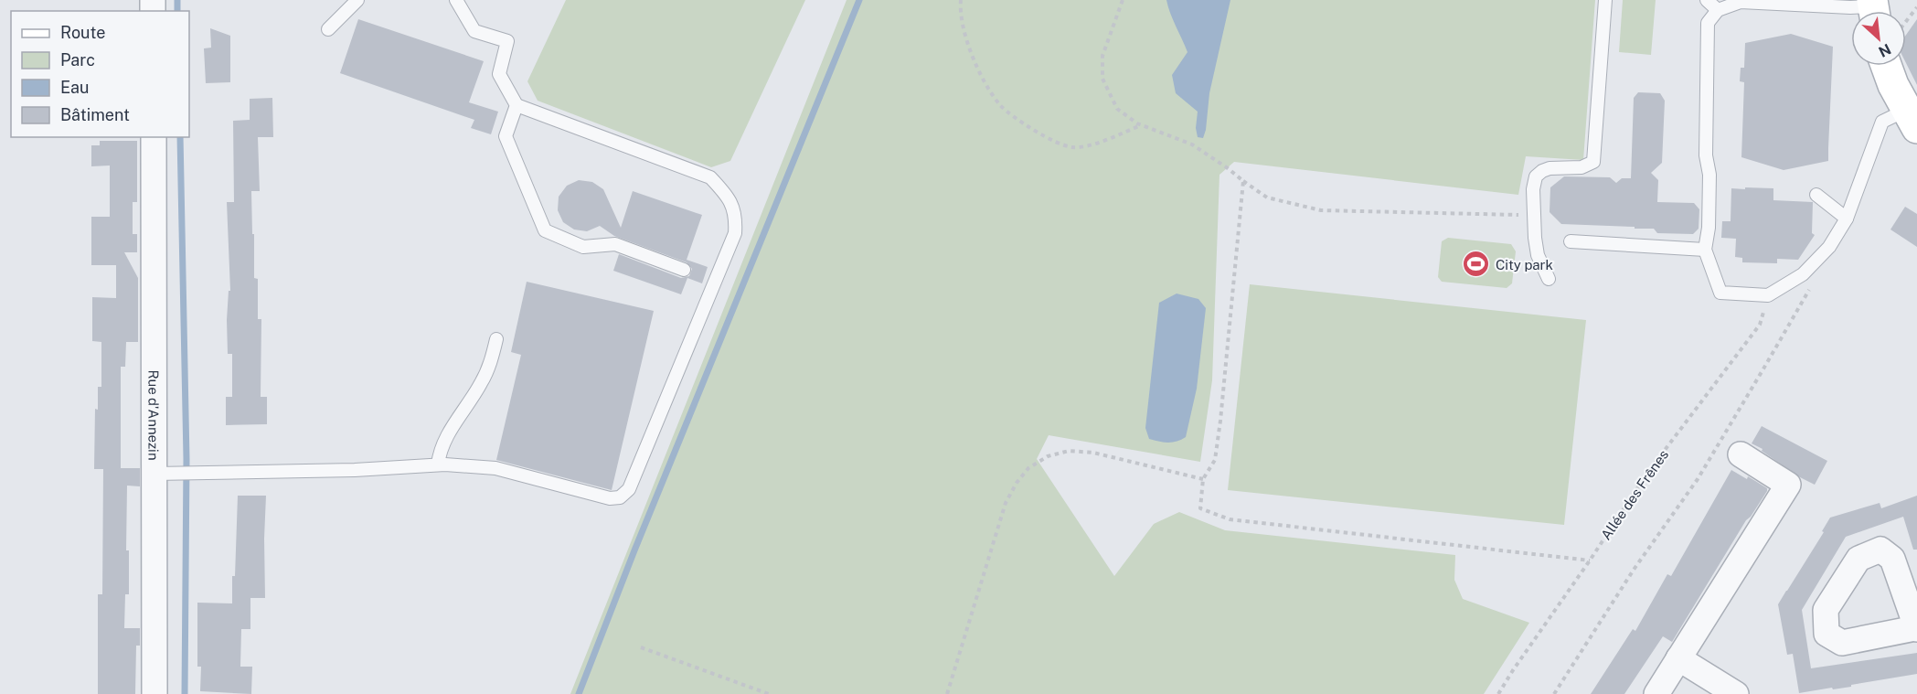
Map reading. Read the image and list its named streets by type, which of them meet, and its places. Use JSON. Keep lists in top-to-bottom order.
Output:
{
  "streets": {
    "street": ["Rue d'Annezin"],
    "path": ["Allée des Frênes"]
  },
  "places": {
    "sports": ["City park"]
  },
  "legend": [
    "Route",
    "Parc",
    "Eau",
    "Bâtiment"
  ],
  "north": "bottom right"
}
